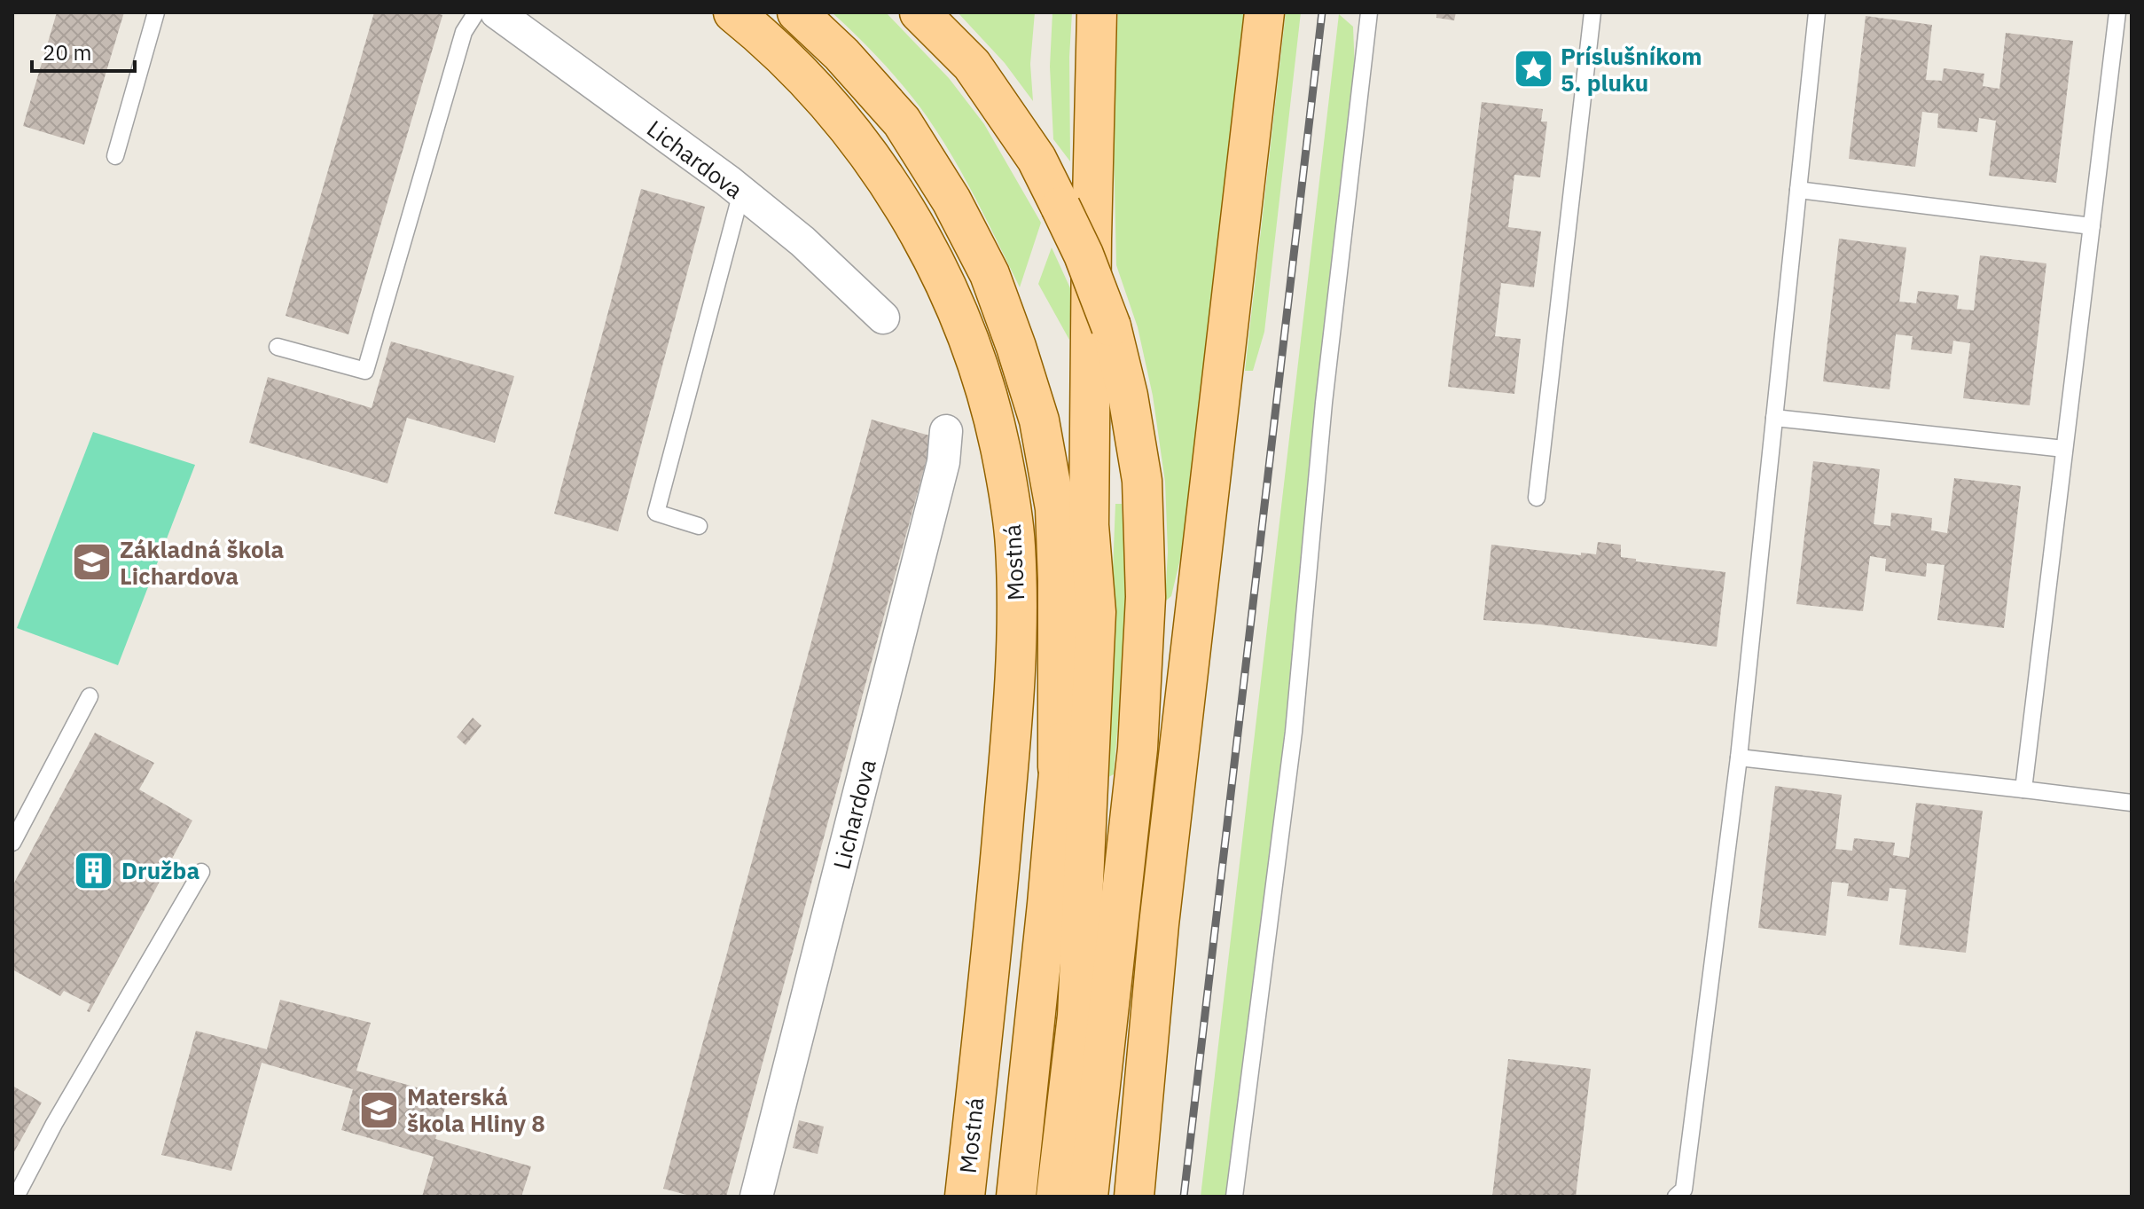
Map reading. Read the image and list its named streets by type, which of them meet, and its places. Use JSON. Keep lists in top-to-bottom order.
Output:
{
  "streets": {
    "main road": ["Mostná"],
    "street": ["Lichardova"]
  },
  "places": {
    "place": ["Príslušníkom 5. pluku"],
    "school or university": ["Základná škola Lichardova", "Materská škola Hliny 8"],
    "building": ["Družba"]
  },
  "scale_bar": "20 m"
}
